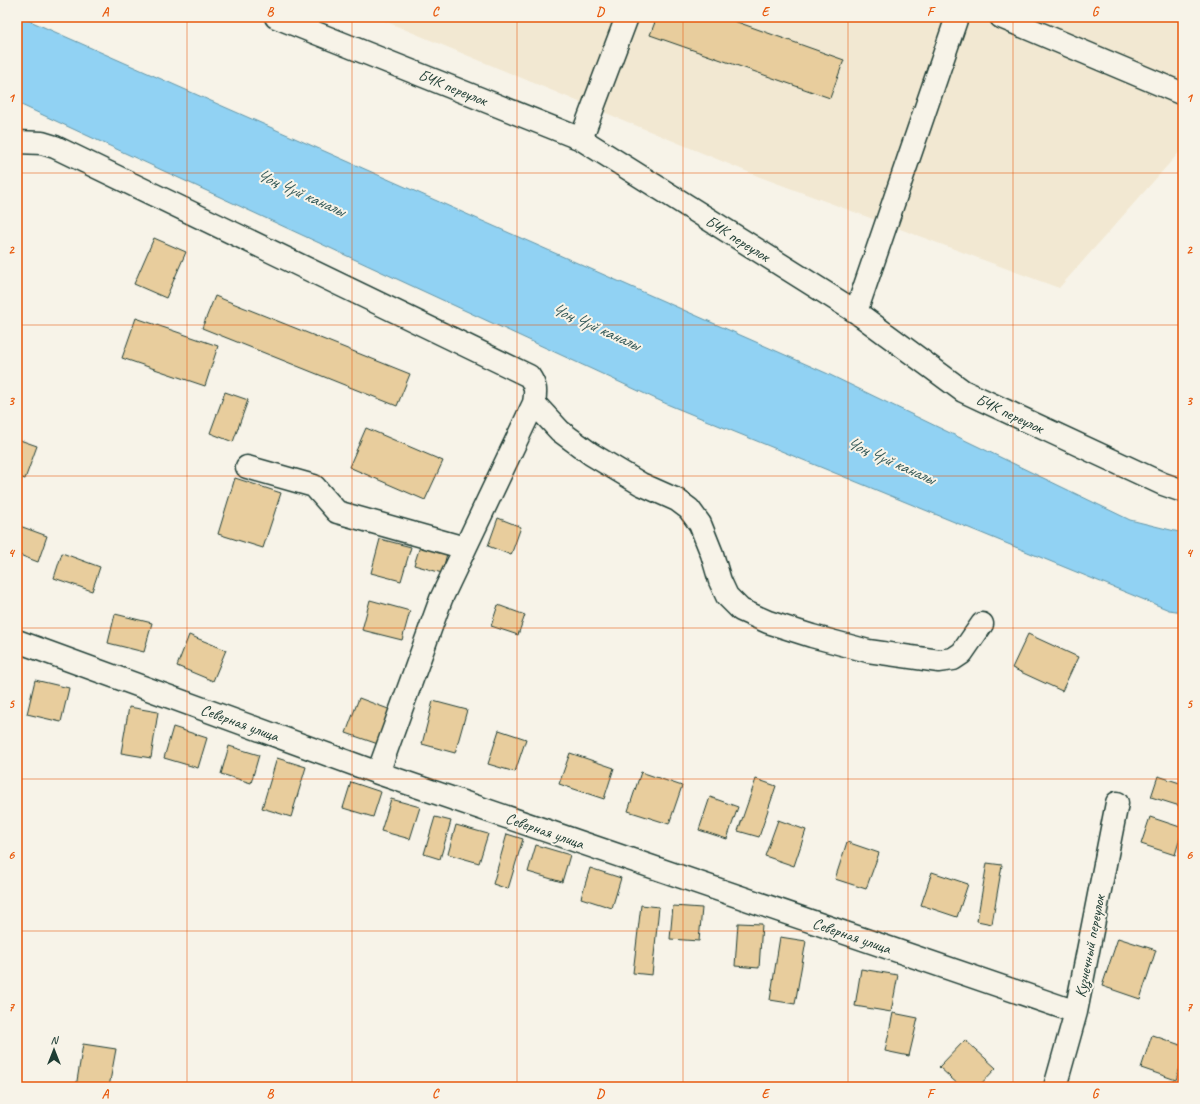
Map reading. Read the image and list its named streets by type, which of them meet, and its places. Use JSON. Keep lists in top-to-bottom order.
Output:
{
  "streets": {
    "street": ["БЧК переулок", "Северная улица", "Кузнечный переулок"]
  },
  "crossings": [
    ["Северная улица", "Кузнечный переулок"]
  ],
  "water": ["Чоң Чүй каналы"],
  "north": "top",
  "grid": {
    "columns": [
      "A",
      "B",
      "C",
      "D",
      "E",
      "F",
      "G"
    ],
    "rows": [
      "1",
      "2",
      "3",
      "4",
      "5",
      "6",
      "7"
    ]
  }
}
